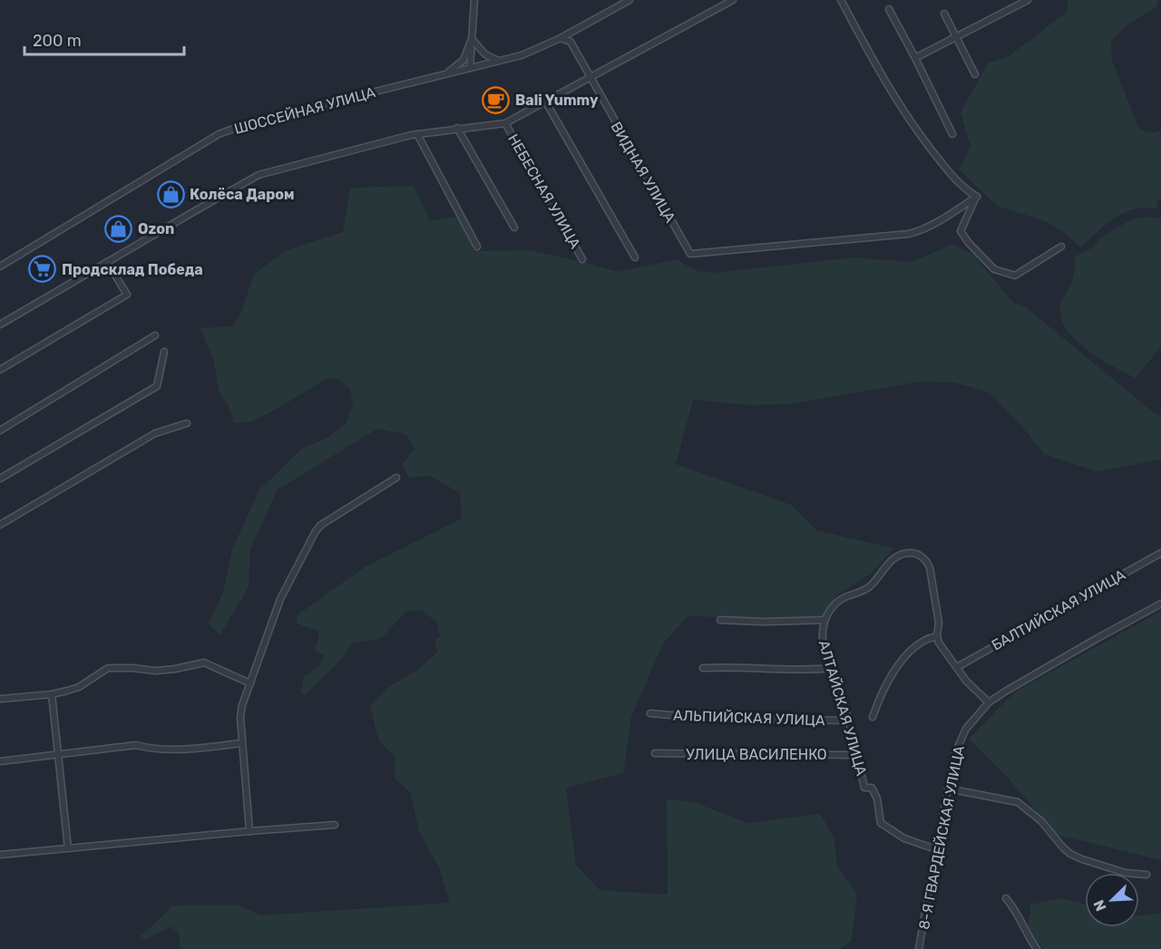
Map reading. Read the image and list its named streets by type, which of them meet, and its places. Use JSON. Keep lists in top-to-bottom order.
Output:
{
  "streets": {
    "street": [
      "ШОССЕЙНАЯ УЛИЦА",
      "ВИДНАЯ УЛИЦА",
      "НЕБЕСНАЯ УЛИЦА",
      "БАЛТИЙСКАЯ УЛИЦА",
      "АЛТАЙСКАЯ УЛИЦА",
      "АЛЬПИЙСКАЯ УЛИЦА",
      "УЛИЦА ВАСИЛЕНКО",
      "8-Я ГВАРДЕЙСКАЯ УЛИЦА"
    ]
  },
  "crossings": [
    ["ШОССЕЙНАЯ УЛИЦА", "ВИДНАЯ УЛИЦА"],
    ["АЛТАЙСКАЯ УЛИЦА", "АЛЬПИЙСКАЯ УЛИЦА"],
    ["АЛТАЙСКАЯ УЛИЦА", "УЛИЦА ВАСИЛЕНКО"],
    ["АЛТАЙСКАЯ УЛИЦА", "8-Я ГВАРДЕЙСКАЯ УЛИЦА"]
  ],
  "places": {
    "cafe": ["Bali Yummy"],
    "shop": ["Колёса Даром", "Ozon"],
    "supermarket": ["Продсклад Победа"]
  },
  "scale_bar": "200 m",
  "north": "bottom left"
}
